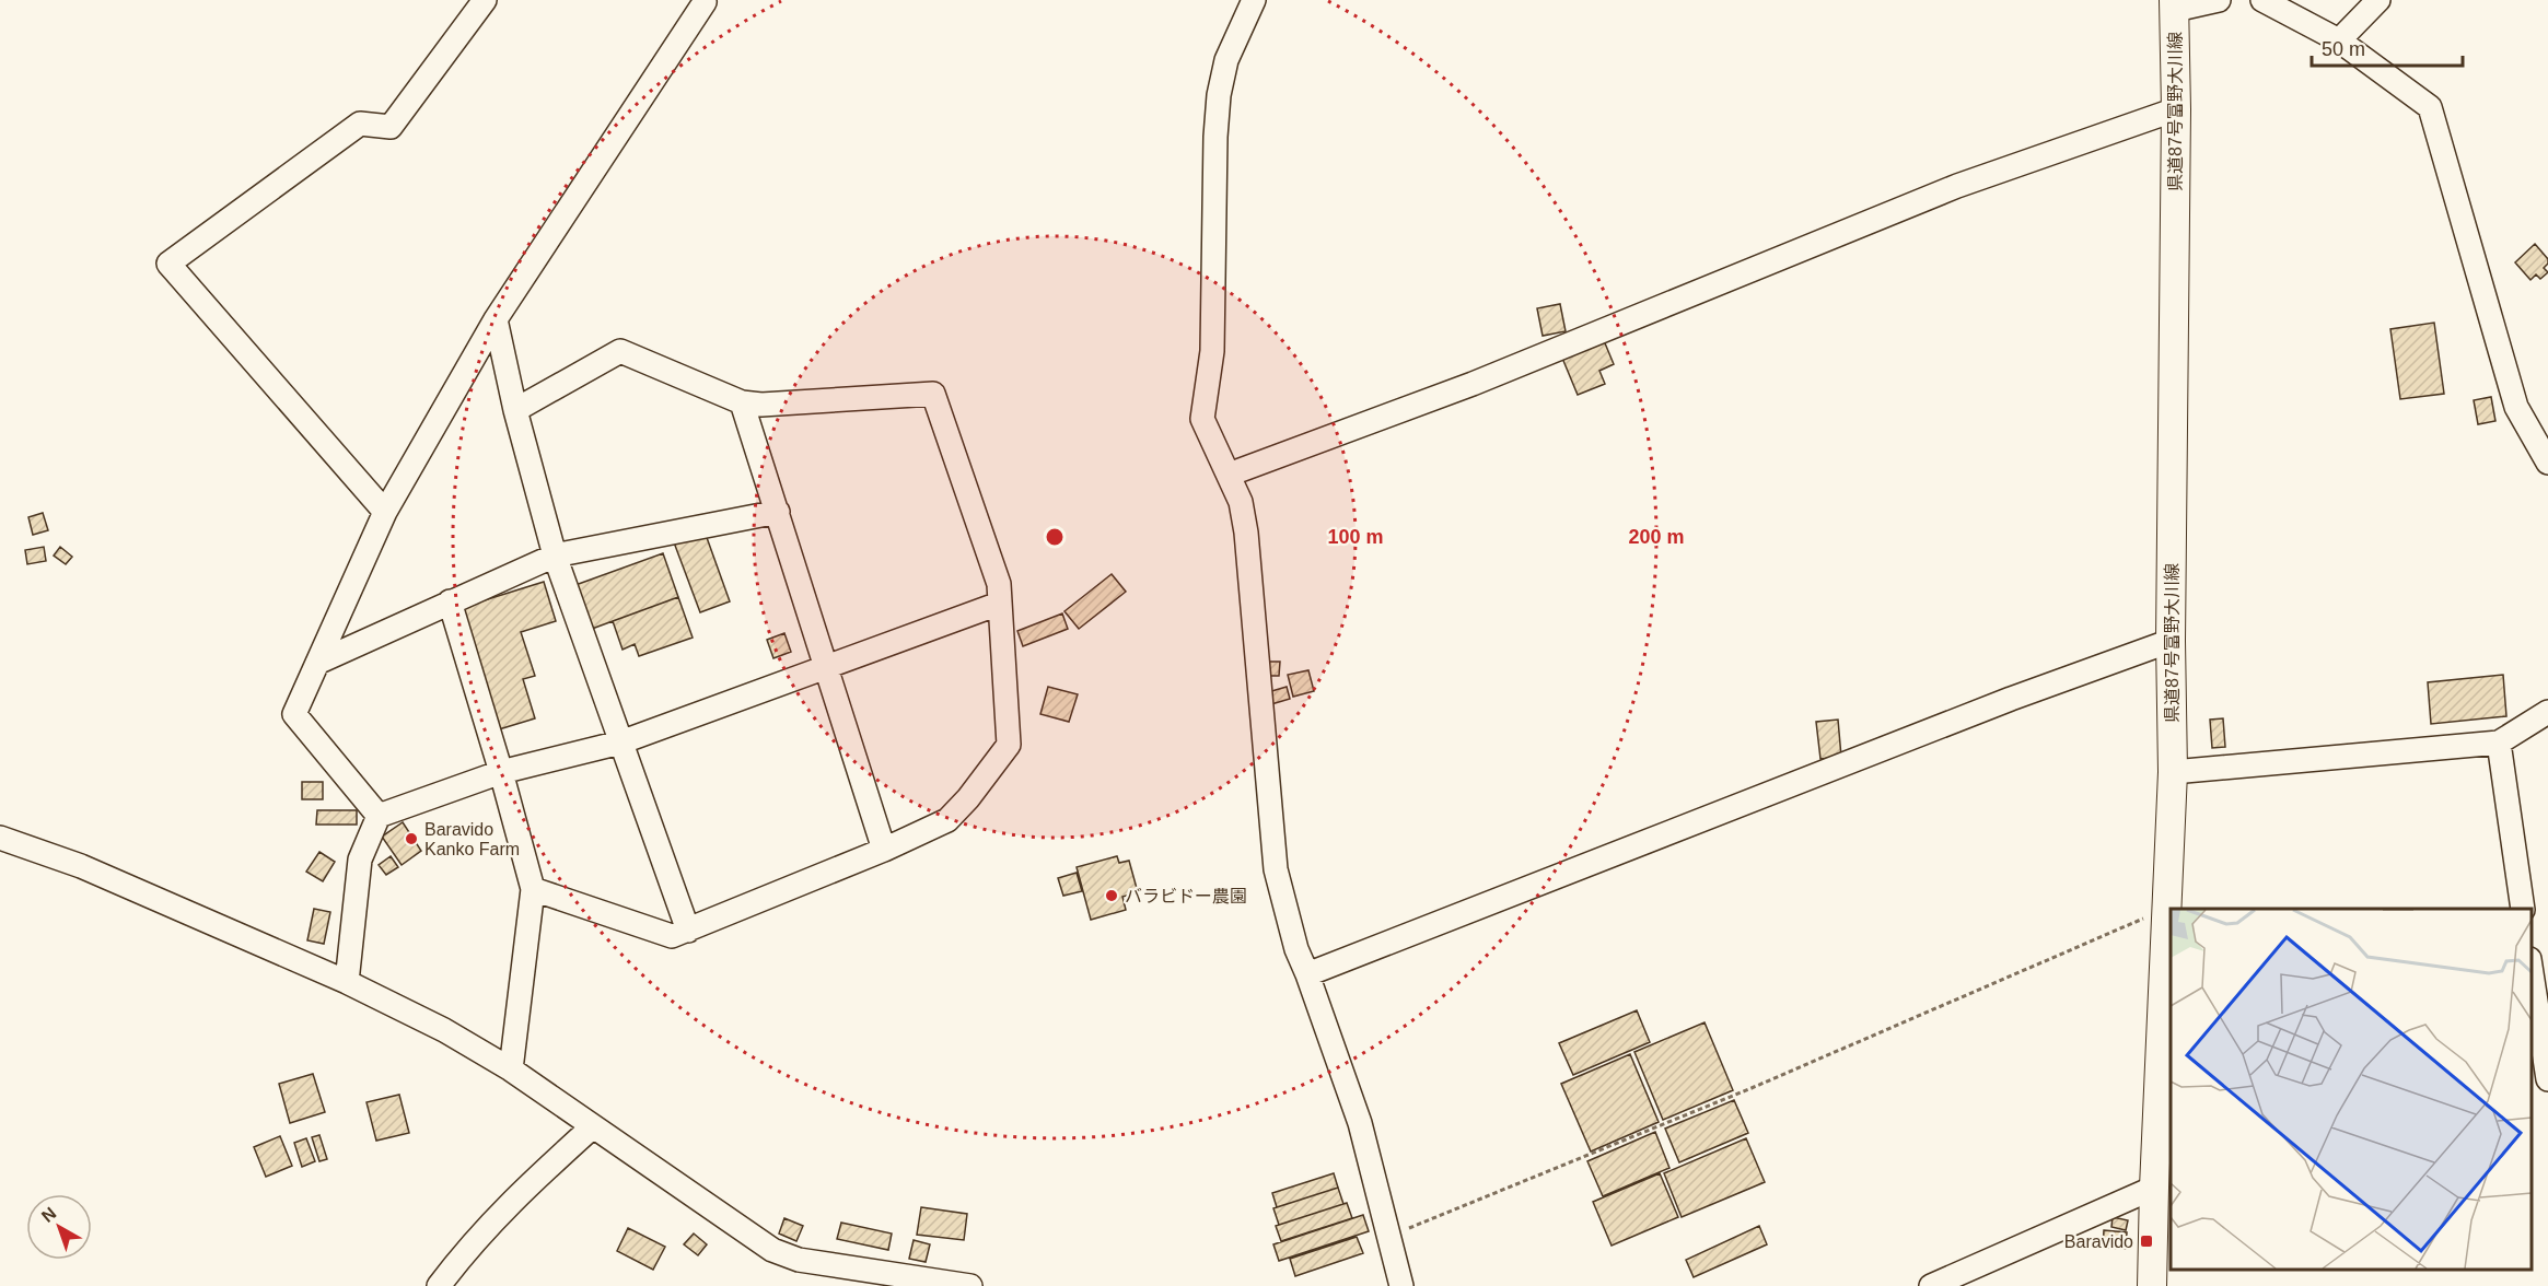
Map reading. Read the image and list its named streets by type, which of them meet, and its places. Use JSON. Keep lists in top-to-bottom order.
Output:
{
  "streets": {
    "main road": ["県道87号富野大川線"]
  },
  "places": {
    "other": ["Baravido Kanko Farm", "バラビドー農園"],
    "transit": ["Baravido"]
  },
  "scale_bar": "50 m",
  "north": "top left",
  "rings": ["100 m", "200 m"]
}
